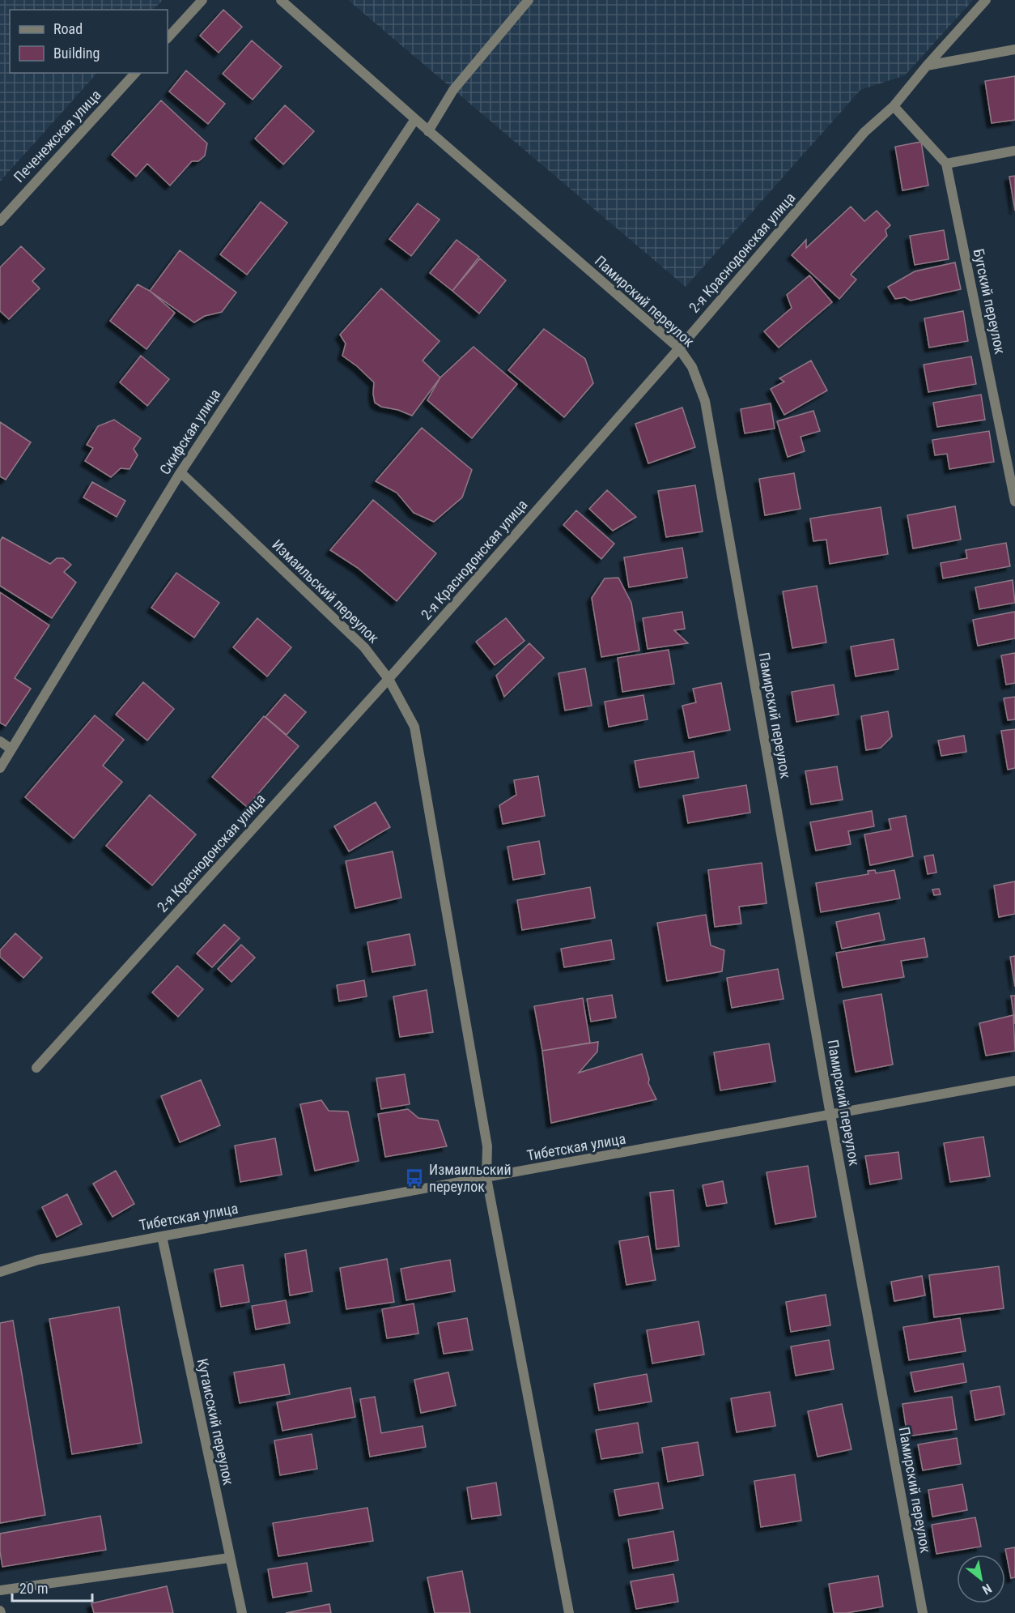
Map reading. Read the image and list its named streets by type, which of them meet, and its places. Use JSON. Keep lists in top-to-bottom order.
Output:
{
  "streets": {
    "street": [
      "Печенежская улица",
      "2-я Краснодонская улица",
      "Памирский переулок",
      "Бугский переулок",
      "Скифская улица",
      "Измаильский переулок",
      "Тибетская улица",
      "Кутаисский переулок"
    ]
  },
  "crossings": [
    ["2-я Краснодонская улица", "Памирский переулок"],
    ["2-я Краснодонская улица", "Измаильский переулок"],
    ["Памирский переулок", "Скифская улица"],
    ["Памирский переулок", "Тибетская улица"],
    ["Скифская улица", "Измаильский переулок"],
    ["Измаильский переулок", "Тибетская улица"],
    ["Тибетская улица", "Кутаисский переулок"]
  ],
  "places": {
    "bus stop": ["Измаильский переулок"]
  },
  "legend": ["Road", "Building"],
  "scale_bar": "20 m",
  "north": "bottom right"
}
